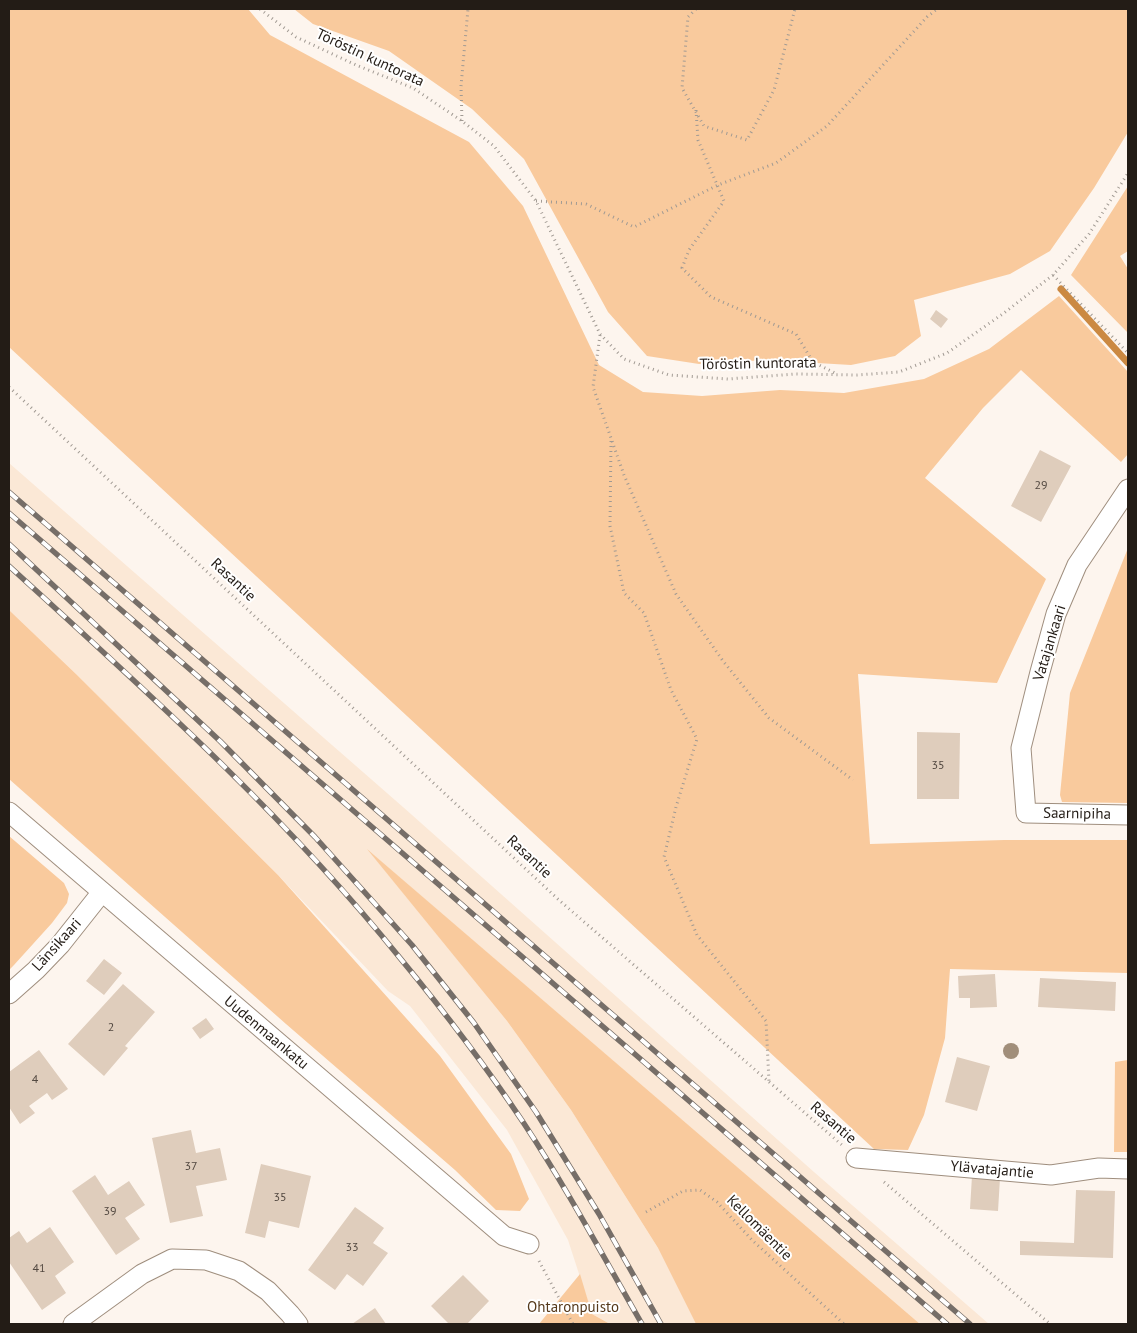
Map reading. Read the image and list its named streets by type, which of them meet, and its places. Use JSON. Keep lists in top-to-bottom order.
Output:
{
  "streets": {
    "street": [
      "Vatajankaari",
      "Saarnipiha",
      "Länsikaari",
      "Uudenmaankatu",
      "Ylävatajantie"
    ],
    "path": ["Töröstin kuntorata", "Rasantie", "Kellomäentie"]
  },
  "crossings": [
    ["Rasantie", "Ylävatajantie"],
    ["Vatajankaari", "Saarnipiha"],
    ["Länsikaari", "Uudenmaankatu"]
  ],
  "parks": ["Ohtaronpuisto"],
  "house_numbers": [
    "29",
    "35",
    "2",
    "4",
    "37",
    "35",
    "39",
    "33",
    "41"
  ]
}
